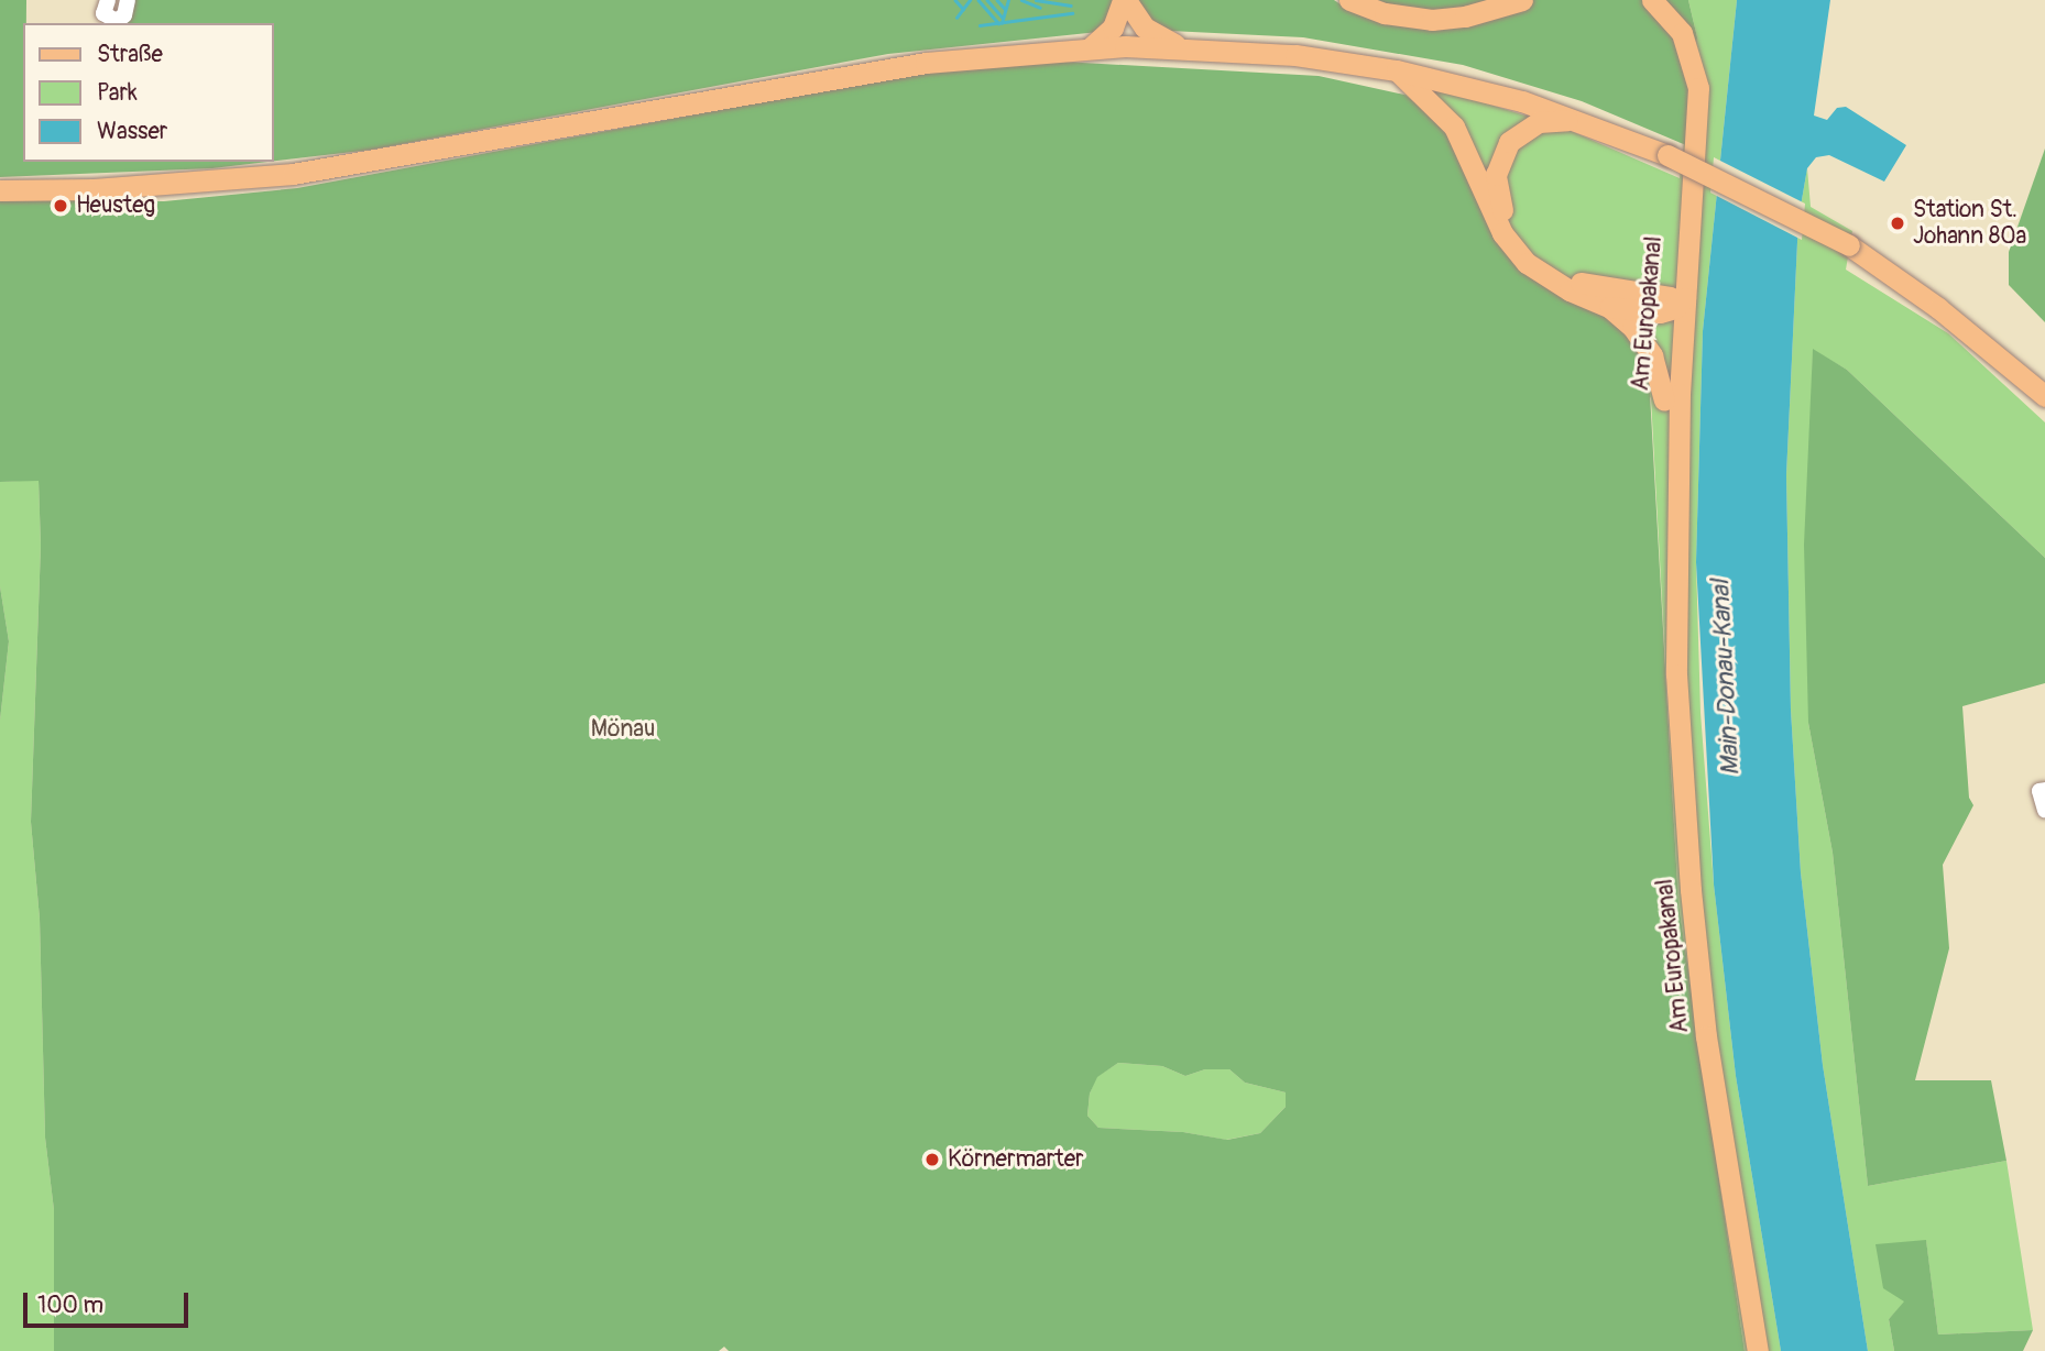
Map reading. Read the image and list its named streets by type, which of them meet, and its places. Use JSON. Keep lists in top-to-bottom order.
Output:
{
  "streets": {
    "main road": ["Am Europakanal"]
  },
  "water": ["Main-Donau-Kanal"],
  "parks": ["Mönau"],
  "places": ["Heusteg", "Station St. Johann 80a", "Körnermarter"],
  "legend": ["Straße", "Park", "Wasser"],
  "scale_bar": "100 m"
}
